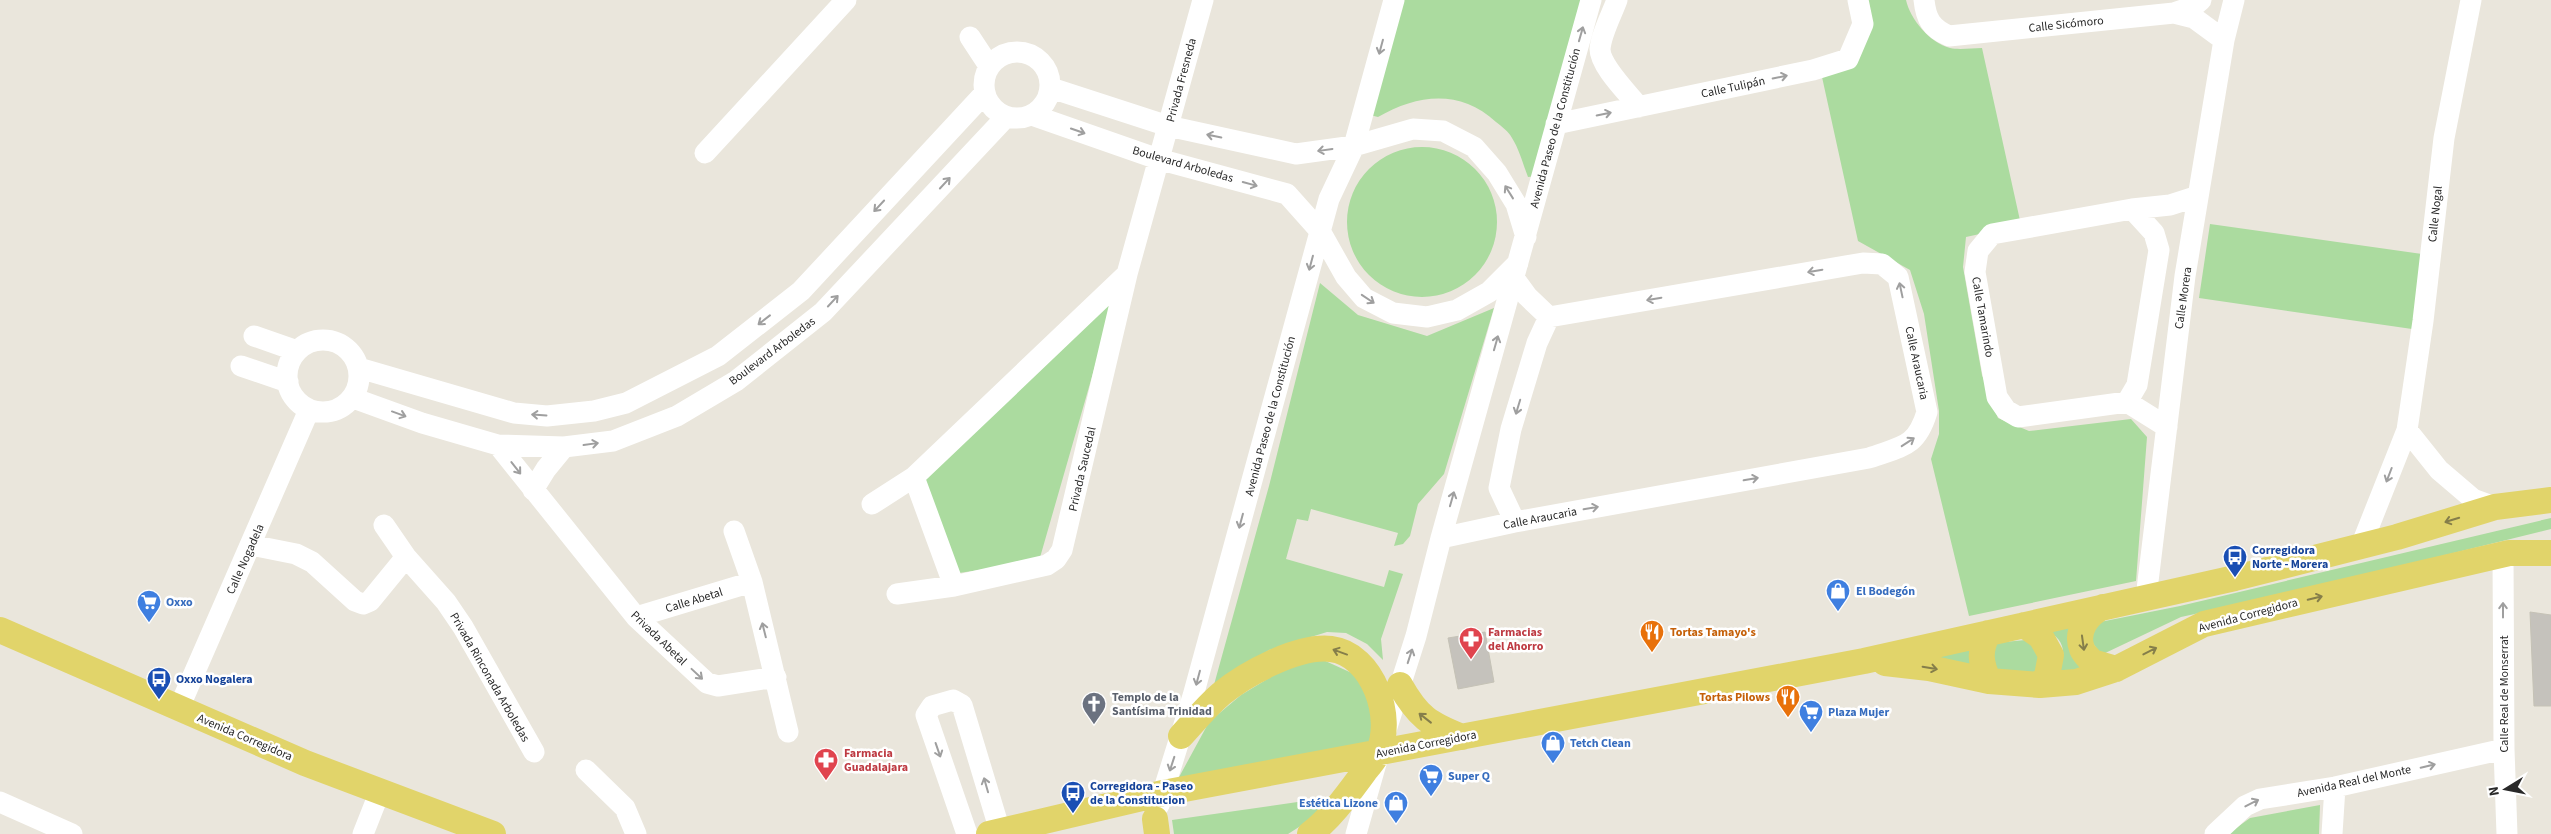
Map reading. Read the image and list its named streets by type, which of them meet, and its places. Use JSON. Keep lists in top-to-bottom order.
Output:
{
  "streets": {
    "main road": ["Avenida Corregidora"],
    "street": [
      "Calle Sicómoro",
      "Privada Fresneda",
      "Calle Tulipán",
      "Avenida Paseo de la Constitución",
      "Boulevard Arboledas",
      "Calle Nogal",
      "Calle Morera",
      "Calle Tamarindo",
      "Calle Araucaria",
      "Privada Saucedal",
      "Calle Nogadela",
      "Calle Abetal",
      "Privada Abetal",
      "Privada Rinconada Arboledas",
      "Calle Real de Monserrat",
      "Avenida Real del Monte"
    ]
  },
  "crossings": [
    ["Calle Sicómoro", "Calle Morera"],
    ["Privada Fresneda", "Boulevard Arboledas"],
    ["Privada Fresneda", "Privada Saucedal"],
    ["Calle Tulipán", "Avenida Paseo de la Constitución"],
    ["Avenida Paseo de la Constitución", "Boulevard Arboledas"],
    ["Avenida Paseo de la Constitución", "Calle Araucaria"],
    ["Avenida Paseo de la Constitución", "Avenida Corregidora"],
    ["Boulevard Arboledas", "Privada Saucedal"],
    ["Boulevard Arboledas", "Calle Nogadela"],
    ["Boulevard Arboledas", "Privada Abetal"],
    ["Calle Nogal", "Avenida Corregidora"],
    ["Calle Morera", "Calle Tamarindo"],
    ["Calle Morera", "Avenida Corregidora"],
    ["Calle Nogadela", "Avenida Corregidora"],
    ["Calle Abetal", "Privada Abetal"],
    ["Avenida Corregidora", "Calle Real de Monserrat"],
    ["Calle Real de Monserrat", "Avenida Real del Monte"]
  ],
  "one_way": ["Calle Tulipán", "Calle Real de Monserrat", "Avenida Real del Monte"],
  "places": {
    "bus stop": ["Corregidora Norte - Morera", "Oxxo Nogalera", "Corregidora - Paseo de la Constitucion"],
    "shop": ["El Bodegón", "Tetch Clean", "Estética Lizone"],
    "supermarket": ["Oxxo", "Plaza Mujer", "Super Q"],
    "restaurant": ["Tortas Tamayo's", "Tortas Pilows"],
    "pharmacy": ["Farmacias del Ahorro", "Farmacia Guadalajara"],
    "church": ["Templo de la Santísima Trinidad"]
  },
  "north": "left"
}
